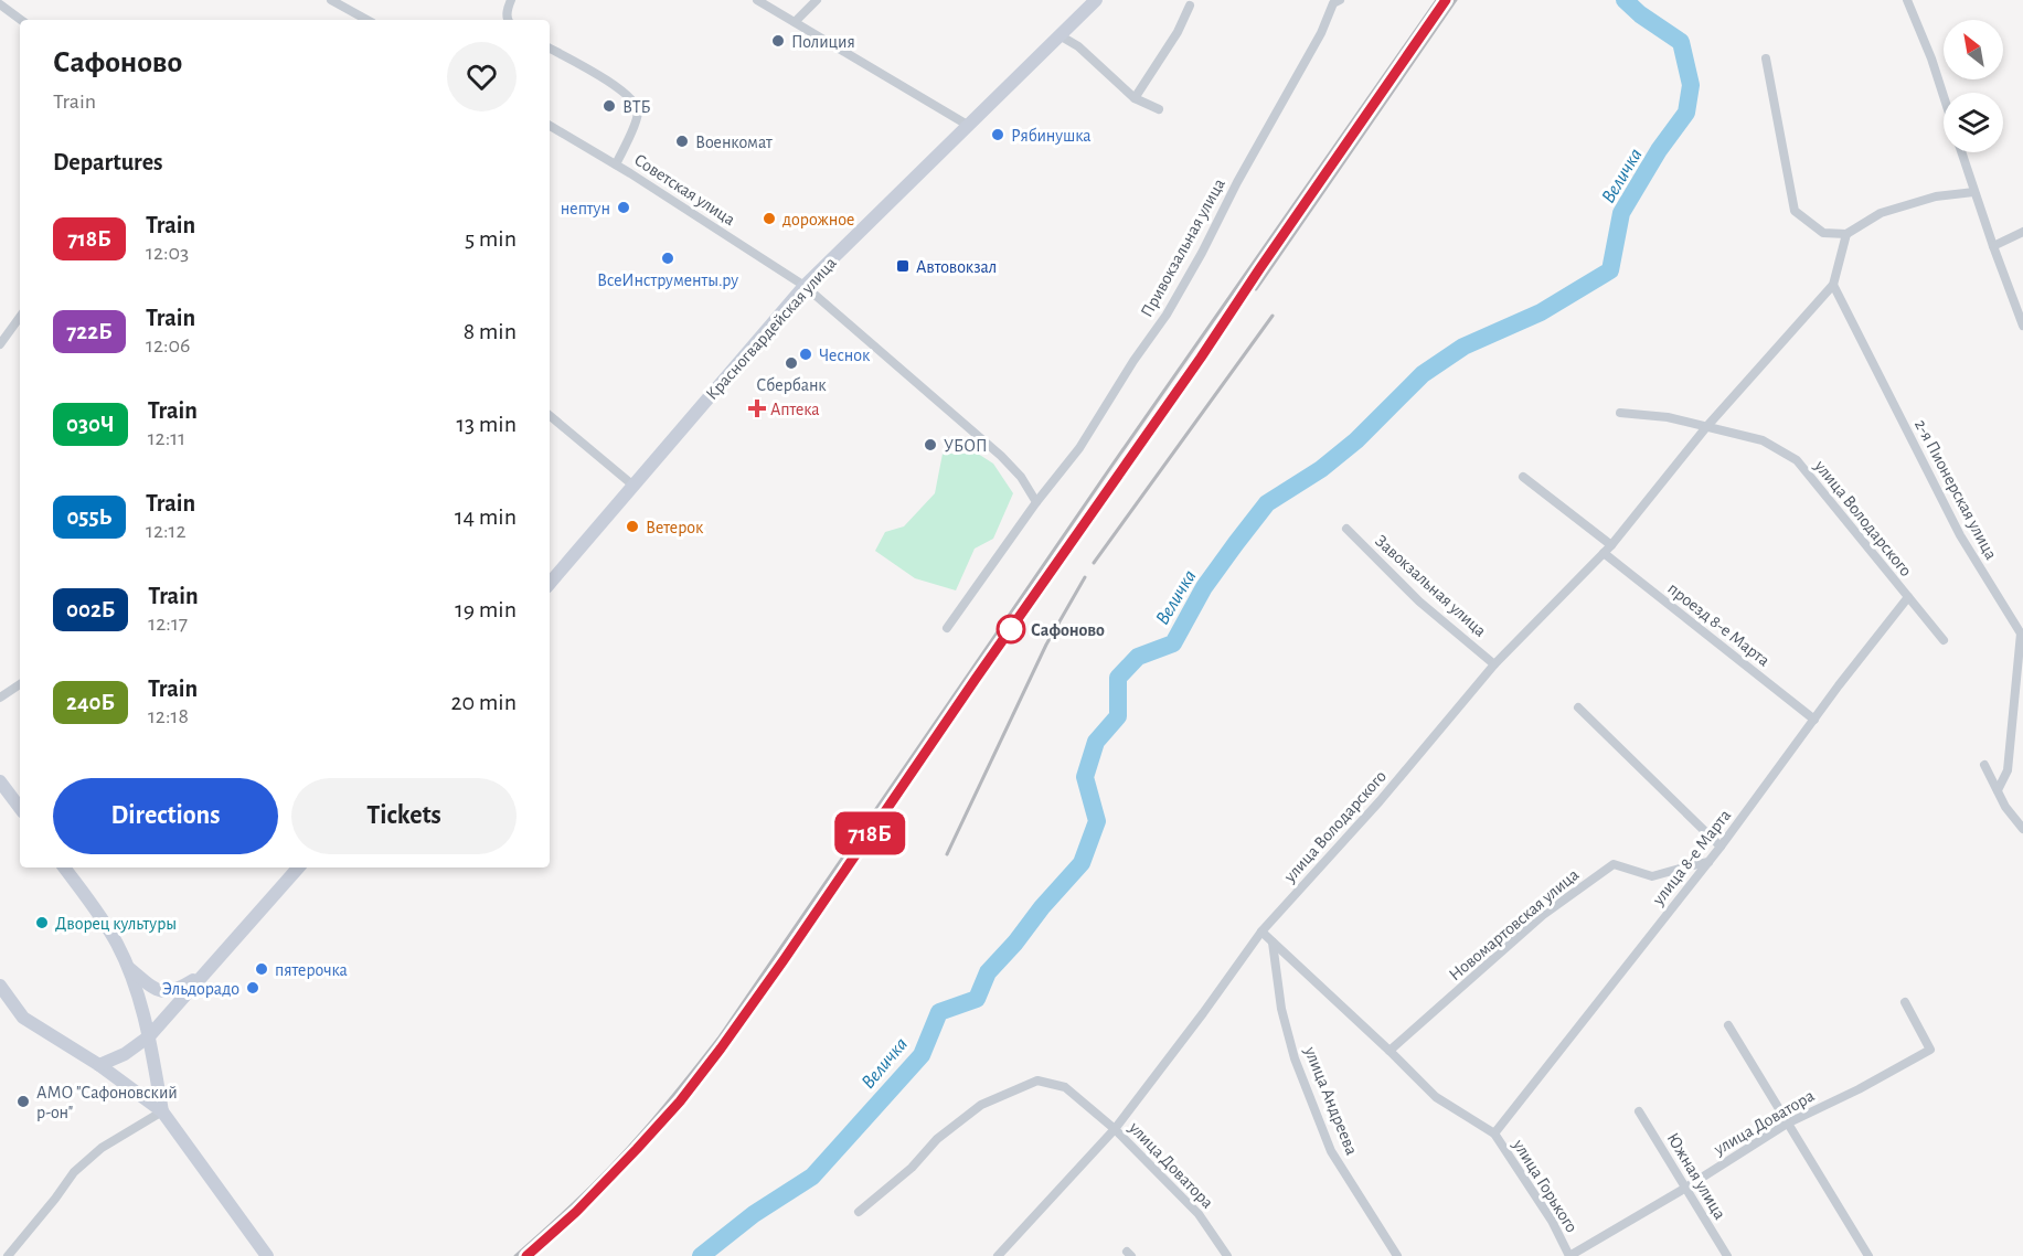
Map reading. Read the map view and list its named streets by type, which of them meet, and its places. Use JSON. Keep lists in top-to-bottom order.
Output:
{
  "streets": {
    "street": [
      "Советская улица",
      "Привокзальная улица",
      "Красногвардейская улица",
      "2-я Пионерская улица",
      "улица Володарского",
      "Завокзальная улица",
      "проезд 8-е Марта",
      "улица 8-е Марта",
      "Новомартовская улица",
      "улица Андреева",
      "улица Доватора",
      "Южная улица",
      "улица Горького"
    ]
  },
  "crossings": [
    ["Советская улица", "Красногвардейская улица"],
    ["2-я Пионерская улица", "улица Володарского"],
    ["улица Володарского", "Завокзальная улица"],
    ["улица Володарского", "проезд 8-е Марта"],
    ["улица Володарского", "улица 8-е Марта"],
    ["улица Володарского", "улица Доватора"],
    ["проезд 8-е Марта", "улица 8-е Марта"],
    ["улица 8-е Марта", "Новомартовская улица"],
    ["улица 8-е Марта", "улица Горького"],
    ["улица Доватора", "Южная улица"],
    ["улица Доватора", "улица Горького"]
  ],
  "water": ["Величка"],
  "places": {
    "other": [
      "Полиция",
      "ВТБ",
      "Рябинушка",
      "Военкомат",
      "нептун",
      "дорожное",
      "ВсеИнструменты.ру",
      "Чеснок",
      "Сбербанк",
      "УБОП",
      "Ветерок",
      "Сафоново",
      "Дворец культуры",
      "пятерочка",
      "Эльдорадо",
      "АМО \"Сафоновский р-он\""
    ],
    "transit": ["Автовокзал"],
    "health": ["Аптека"]
  },
  "north": "top left",
  "page": {
    "on_map": "718Б",
    "heading": [
      ["Сафоново", "Train"],
      "Departures"
    ],
    "list": [
      {
        "mark": "718Б",
        "name": "Train",
        "note": "12:03",
        "value": "5 min"
      },
      {
        "mark": "722Б",
        "name": "Train",
        "note": "12:06",
        "value": "8 min"
      },
      {
        "mark": "030Ч",
        "name": "Train",
        "note": "12:11",
        "value": "13 min"
      },
      {
        "mark": "055Ь",
        "name": "Train",
        "note": "12:12",
        "value": "14 min"
      },
      {
        "mark": "002Б",
        "name": "Train",
        "note": "12:17",
        "value": "19 min"
      },
      {
        "mark": "240Б",
        "name": "Train",
        "note": "12:18",
        "value": "20 min"
      }
    ],
    "buttons": ["Directions", "Tickets"]
  }
}
